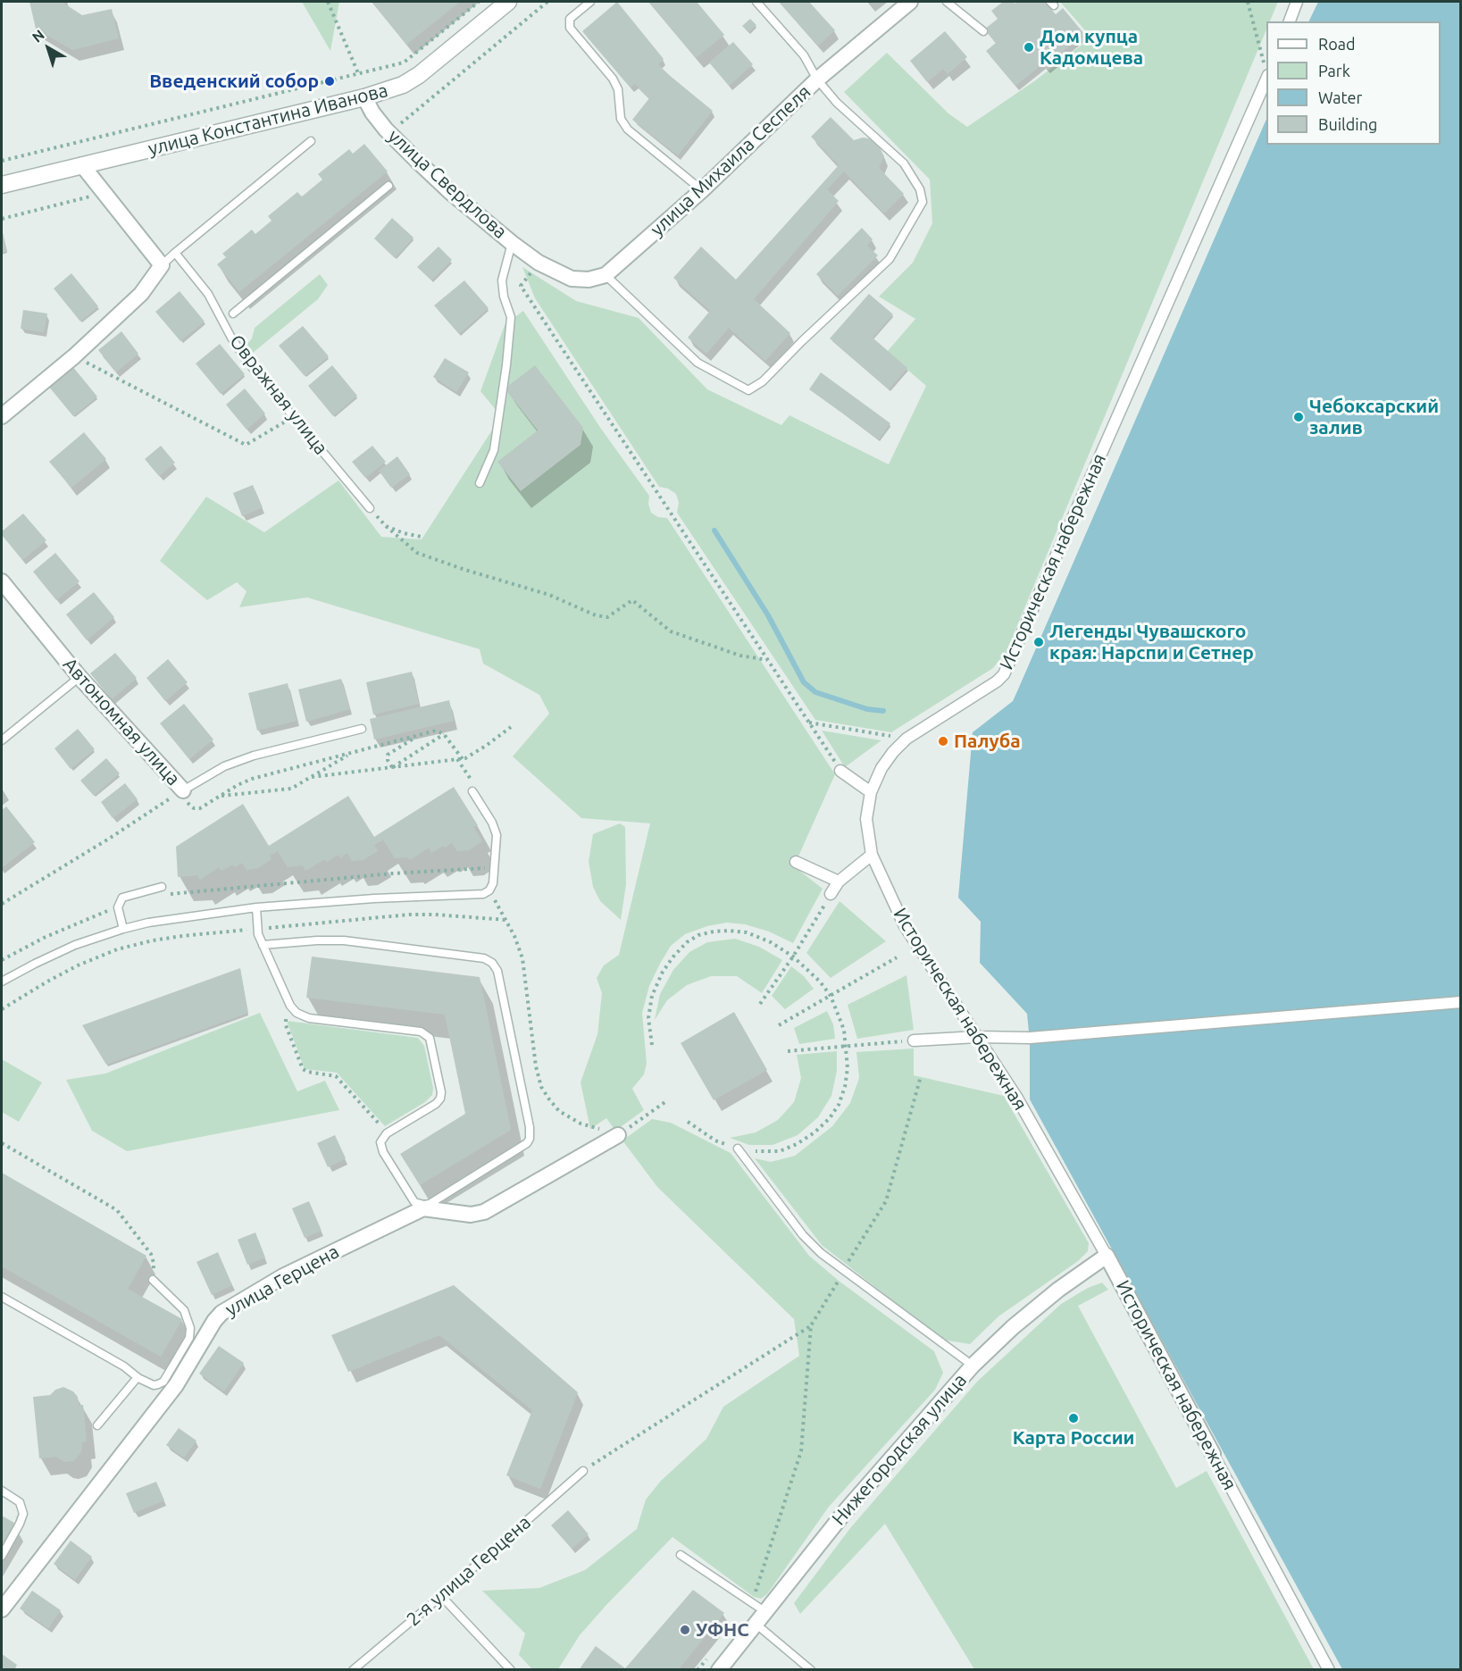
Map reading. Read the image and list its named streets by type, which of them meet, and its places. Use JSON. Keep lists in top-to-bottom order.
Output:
{
  "streets": {
    "street": [
      "улица Константина Иванова",
      "улица Михаила Сеспеля",
      "улица Свердлова",
      "Историческая набережная",
      "Автономная улица",
      "улица Герцена",
      "Нижегородская улица"
    ],
    "lane": ["Овражная улица", "2-я улица Герцена"]
  },
  "crossings": [
    ["улица Константина Иванова", "улица Свердлова"],
    ["Историческая набережная", "Нижегородская улица"]
  ],
  "places": [
    "Дом купца Кадомцева",
    "Введенский собор",
    "Чебоксарский залив",
    "Легенды Чувашского края: Нарспи и Сетнер",
    "Палуба",
    "Карта России",
    "УФНС"
  ],
  "legend": [
    "Road",
    "Park",
    "Water",
    "Building"
  ],
  "north": "top left"
}
